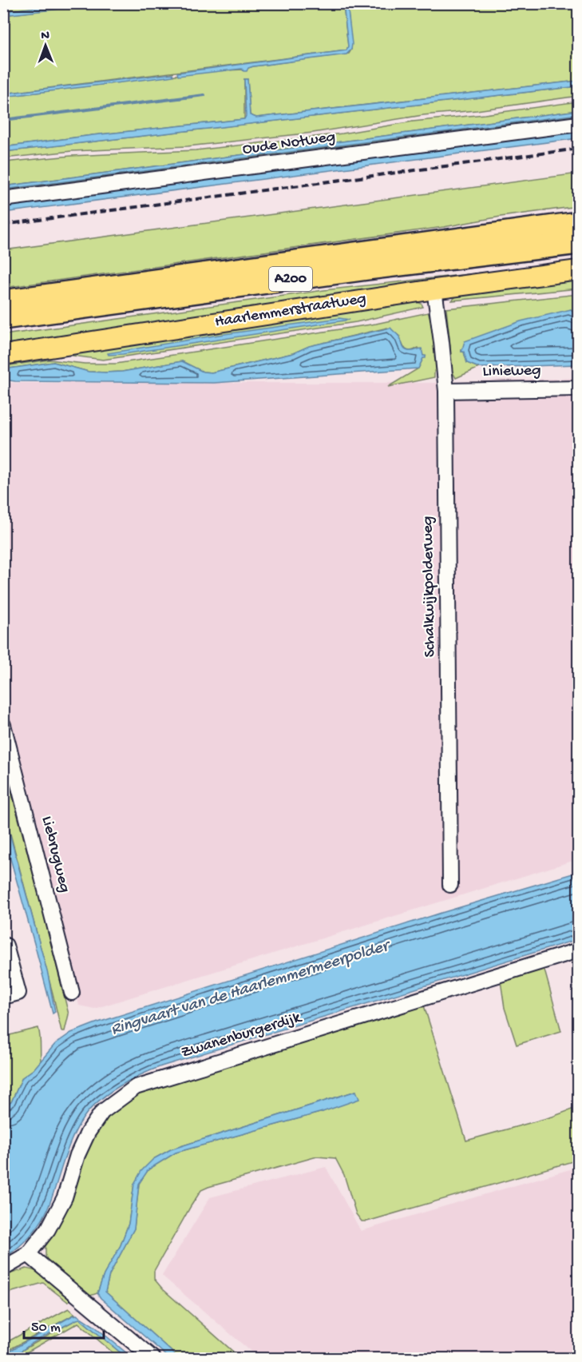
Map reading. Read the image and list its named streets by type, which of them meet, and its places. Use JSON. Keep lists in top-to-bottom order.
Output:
{
  "streets": {
    "highway": ["A200"],
    "main road": ["Haarlemmerstraatweg"],
    "street": [
      "Oude Notweg",
      "Linieweg",
      "Schalkwijkpolderweg",
      "Liebrugweg",
      "Zwanenburgerdijk"
    ]
  },
  "crossings": [
    ["Haarlemmerstraatweg", "Schalkwijkpolderweg"],
    ["Linieweg", "Schalkwijkpolderweg"]
  ],
  "water": ["Ringvaart van de Haarlemmermeerpolder"],
  "scale_bar": "50 m",
  "north": "top"
}
